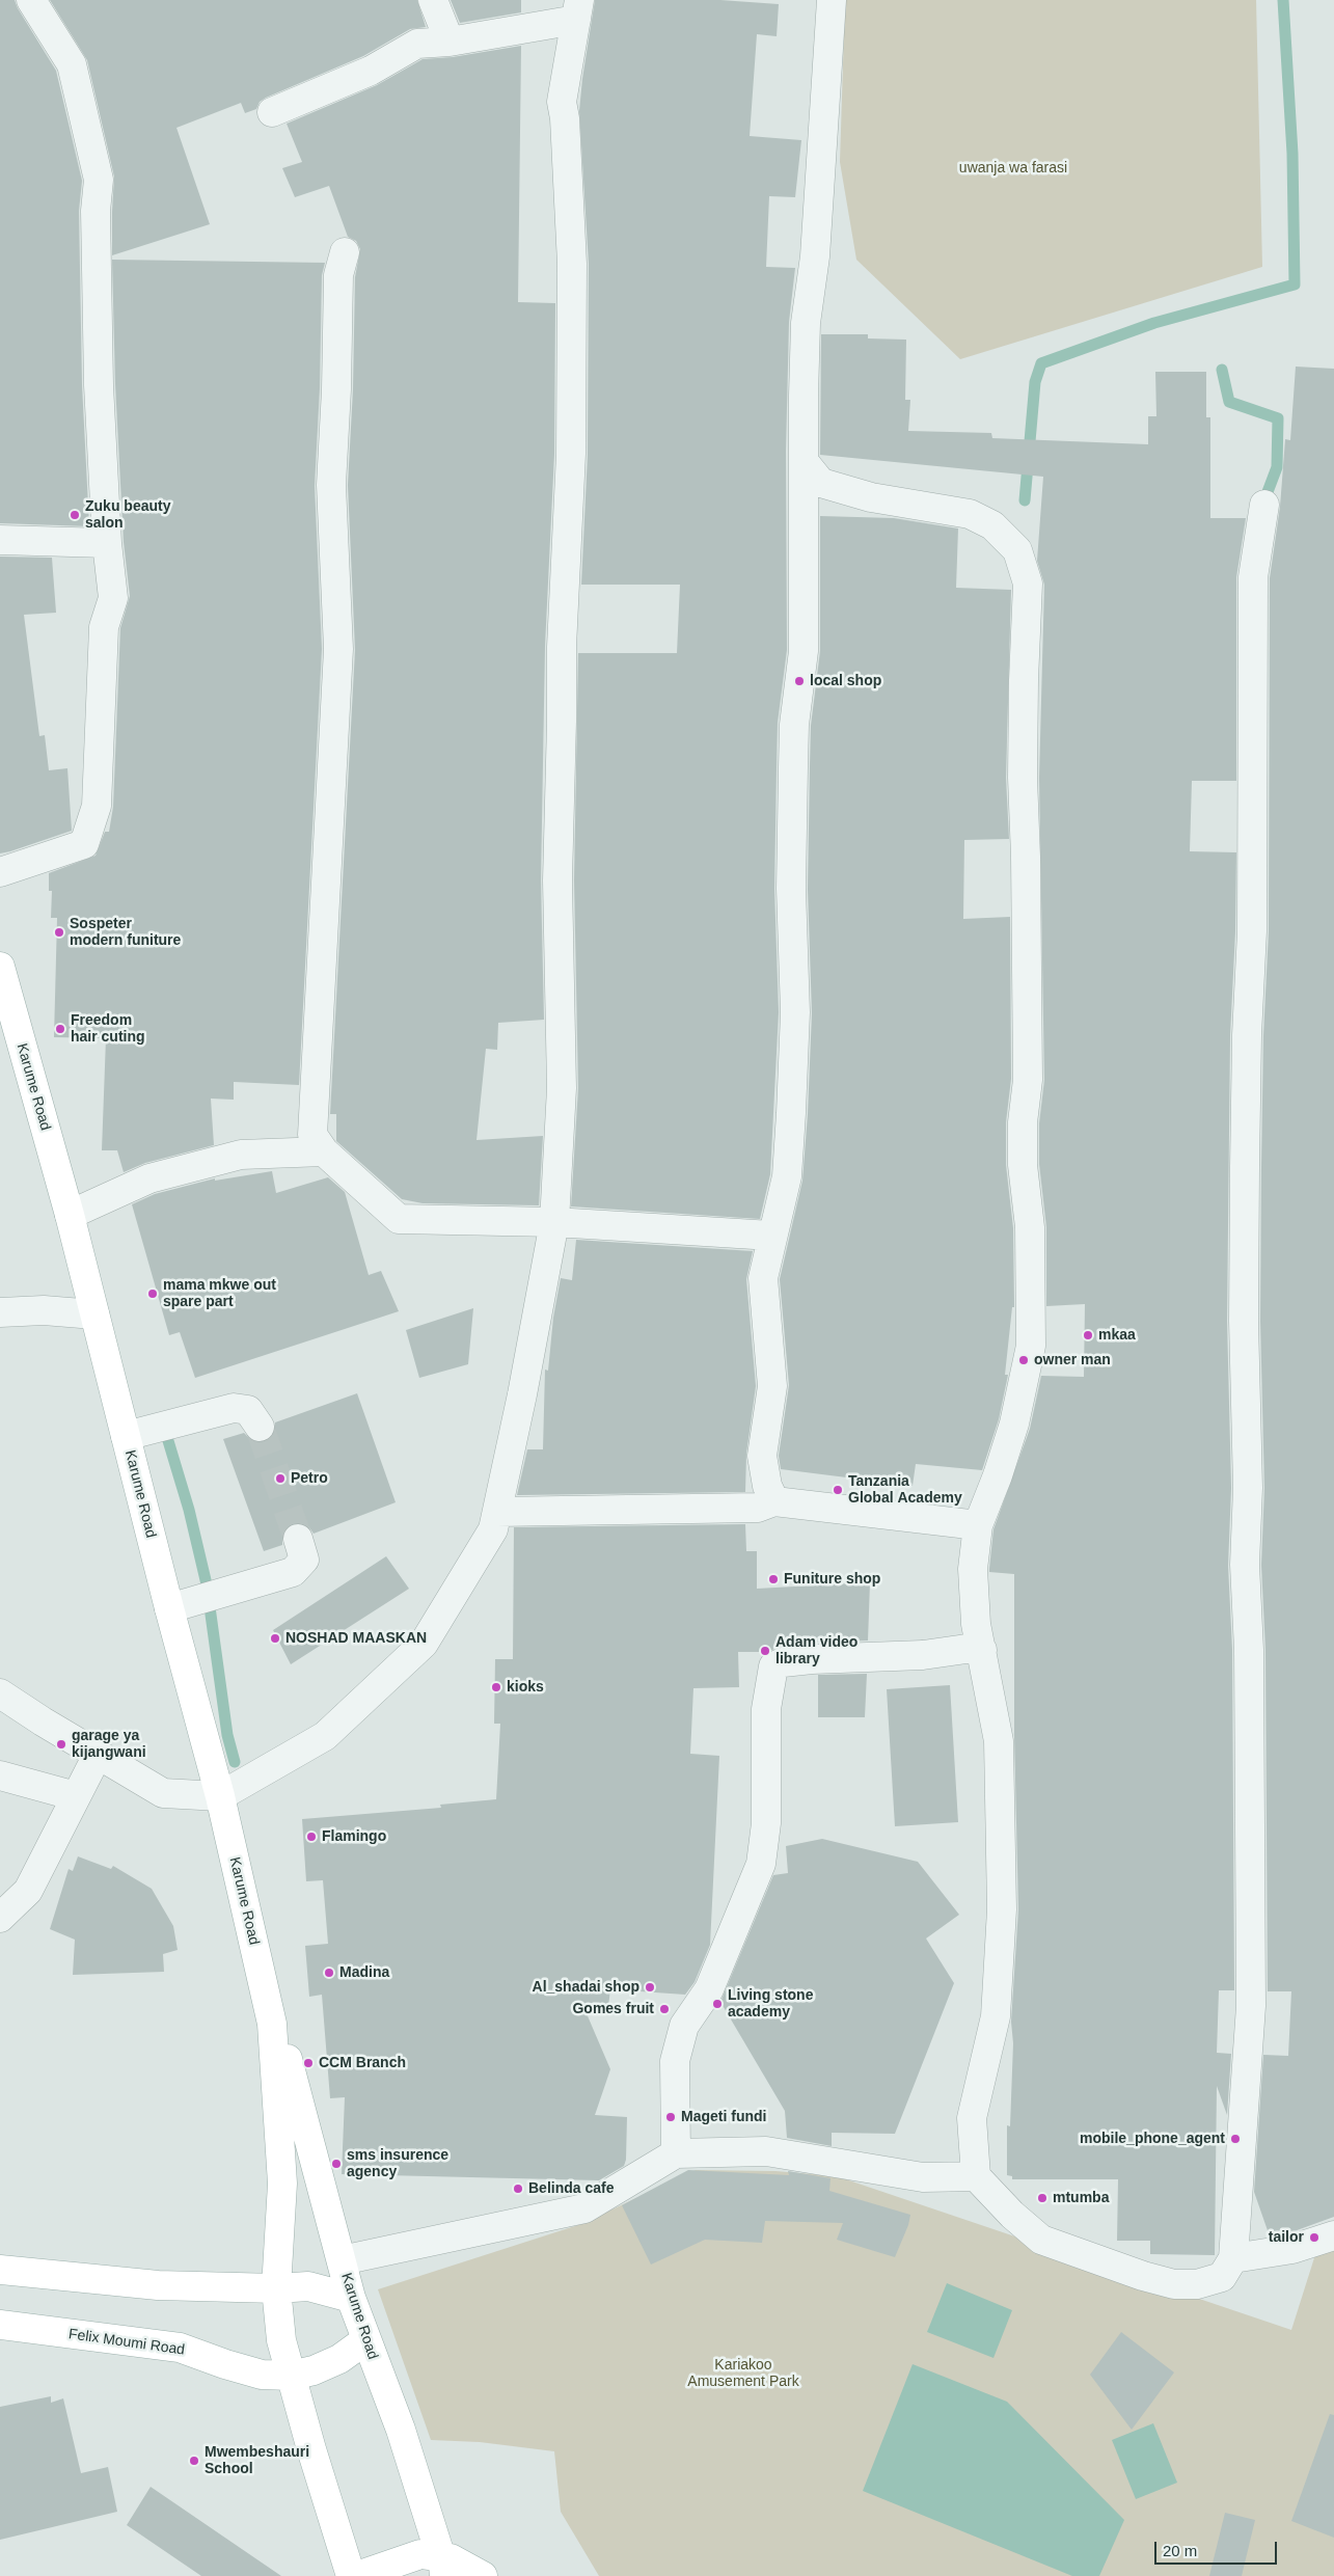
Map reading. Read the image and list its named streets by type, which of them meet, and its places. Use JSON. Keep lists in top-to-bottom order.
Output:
{
  "streets": {
    "main road": ["Karume Road", "Felix Moumi Road"]
  },
  "crossings": [
    ["Karume Road", "Felix Moumi Road"]
  ],
  "parks": ["uwanja wa farasi", "Kariakoo Amusement Park"],
  "places": [
    "Zuku beauty salon",
    "local shop",
    "Sospeter modern funiture",
    "Freedom hair cuting",
    "mama mkwe out spare part",
    "mkaa",
    "owner man",
    "Petro",
    "Tanzania Global Academy",
    "Funiture shop",
    "NOSHAD MAASKAN",
    "Adam video library",
    "kioks",
    "garage ya kijangwani",
    "Flamingo",
    "Madina",
    "Al_shadai shop",
    "Living stone academy",
    "Gomes fruit",
    "CCM Branch",
    "Mageti fundi",
    "mobile_phone_agent",
    "sms insurence agency",
    "Belinda cafe",
    "mtumba",
    "tailor",
    "Mwembeshauri School"
  ],
  "scale_bar": "20 m"
}
